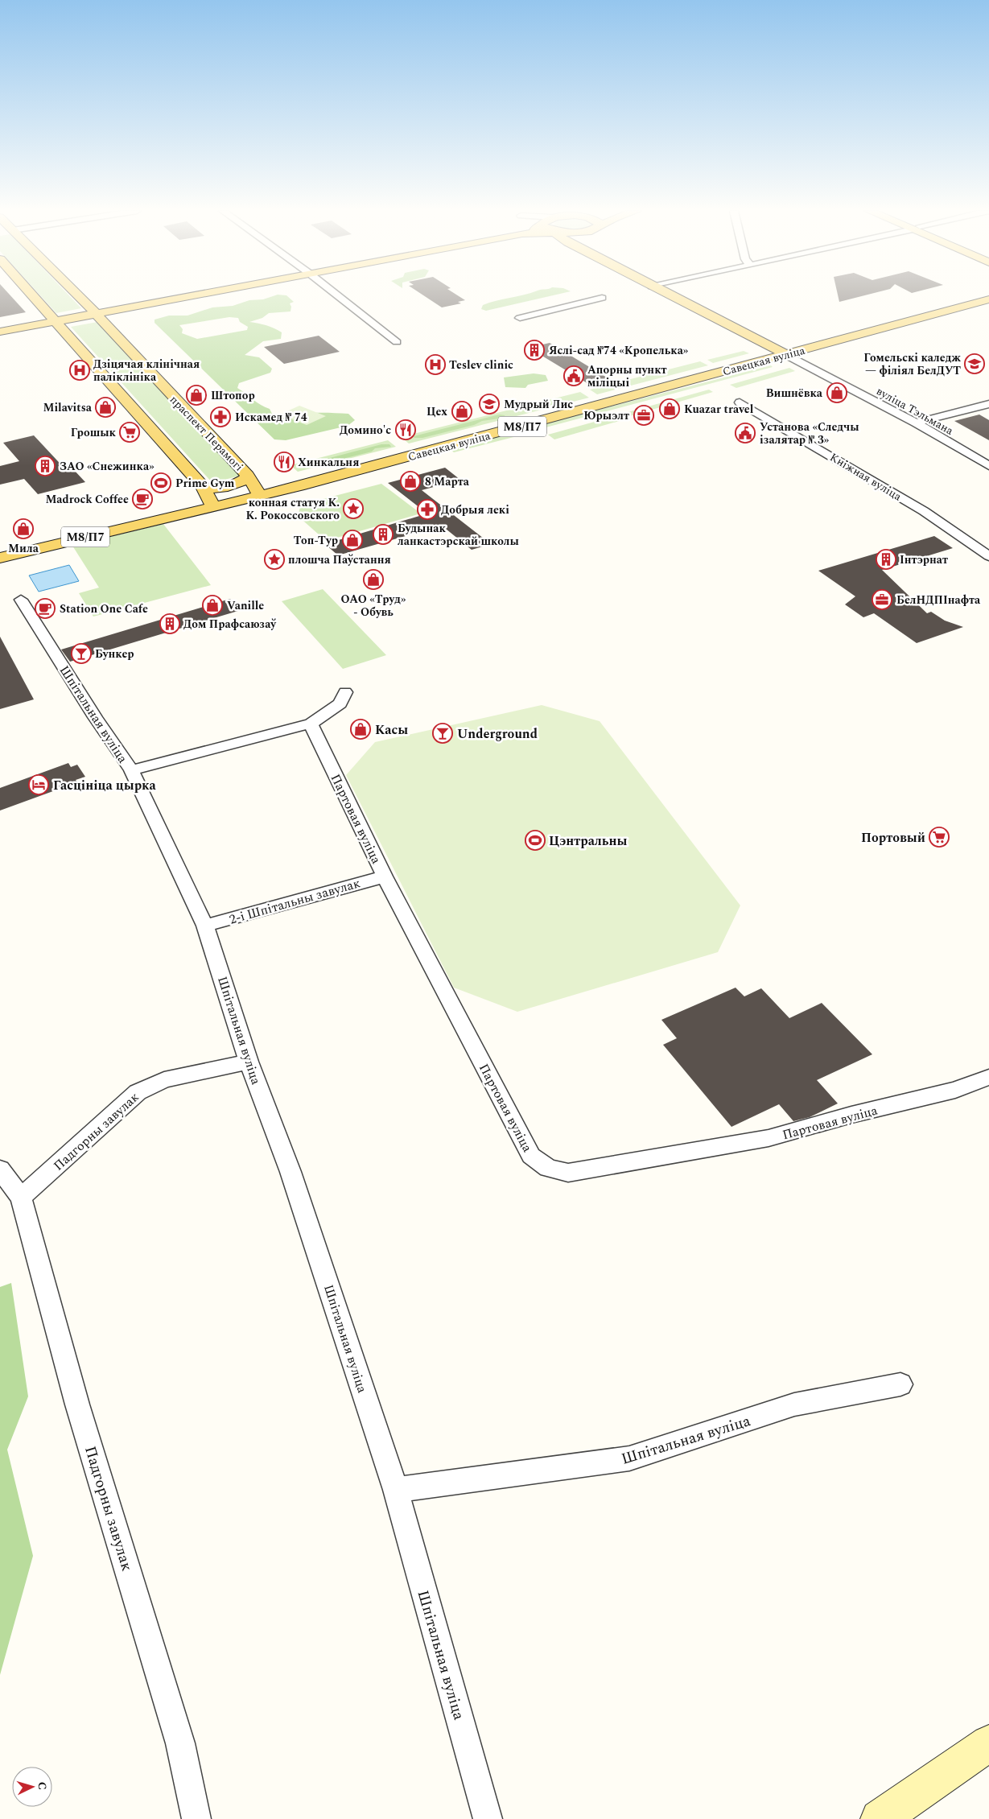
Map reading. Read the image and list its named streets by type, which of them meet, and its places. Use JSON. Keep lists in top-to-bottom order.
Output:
{
  "streets": {
    "main road": ["Савецкая вуліца", "М8/П7", "праспект Перамогі"],
    "street": [
      "вуліца Тэльмана",
      "Кніжная вуліца",
      "Шпітальная вуліца",
      "Партовая вуліца",
      "2-і Шпітальны завулак",
      "Падгорны завулак"
    ]
  },
  "crossings": [
    ["Савецкая вуліца", "вуліца Тэльмана"],
    ["Савецкая вуліца", "праспект Перамогі"],
    ["Шпітальная вуліца", "2-і Шпітальны завулак"],
    ["Шпітальная вуліца", "Падгорны завулак"],
    ["Партовая вуліца", "2-і Шпітальны завулак"]
  ],
  "places": {
    "building": [
      "Яслі-сад №74 «Кропелька»",
      "ЗАО «Снежинка»",
      "Будынак ланкастэрскай школы",
      "Інтэрнат",
      "Дом Прафсаюзаў"
    ],
    "school or university": ["Гомельскі каледж — філіял БелДУТ", "Мудрый Лис"],
    "hospital": ["Teslev clinic", "Дзіцячая клінічная паліклініка"],
    "public building": ["Апорны пункт міліцыі", "Установа «Следчы ізалятар № 3»"],
    "shop": [
      "Вишнёвка",
      "Штопор",
      "Milavitsa",
      "Kuazar travel",
      "Цех",
      "8 Марта",
      "Мила",
      "Топ-Тур",
      "ОАО «Труд» - Обувь",
      "Vanille",
      "Касы"
    ],
    "office": ["Юрыэлт", "БелНДПІнафта"],
    "pharmacy": ["Искамед № 74", "Добрыя лекі"],
    "restaurant": ["Домино'c", "Хинкальня"],
    "supermarket": ["Грошык", "Портовый"],
    "sports": ["Prime Gym", "Цэнтральны"],
    "cafe": ["Madrock Coffee", "Station One Cafe"],
    "place": ["конная статуя К. К. Рокоссовского", "плошча Паўстання"],
    "bar": ["Бункер", "Underground"],
    "hotel": ["Гасцініца цырка"]
  },
  "north": "right"
}
